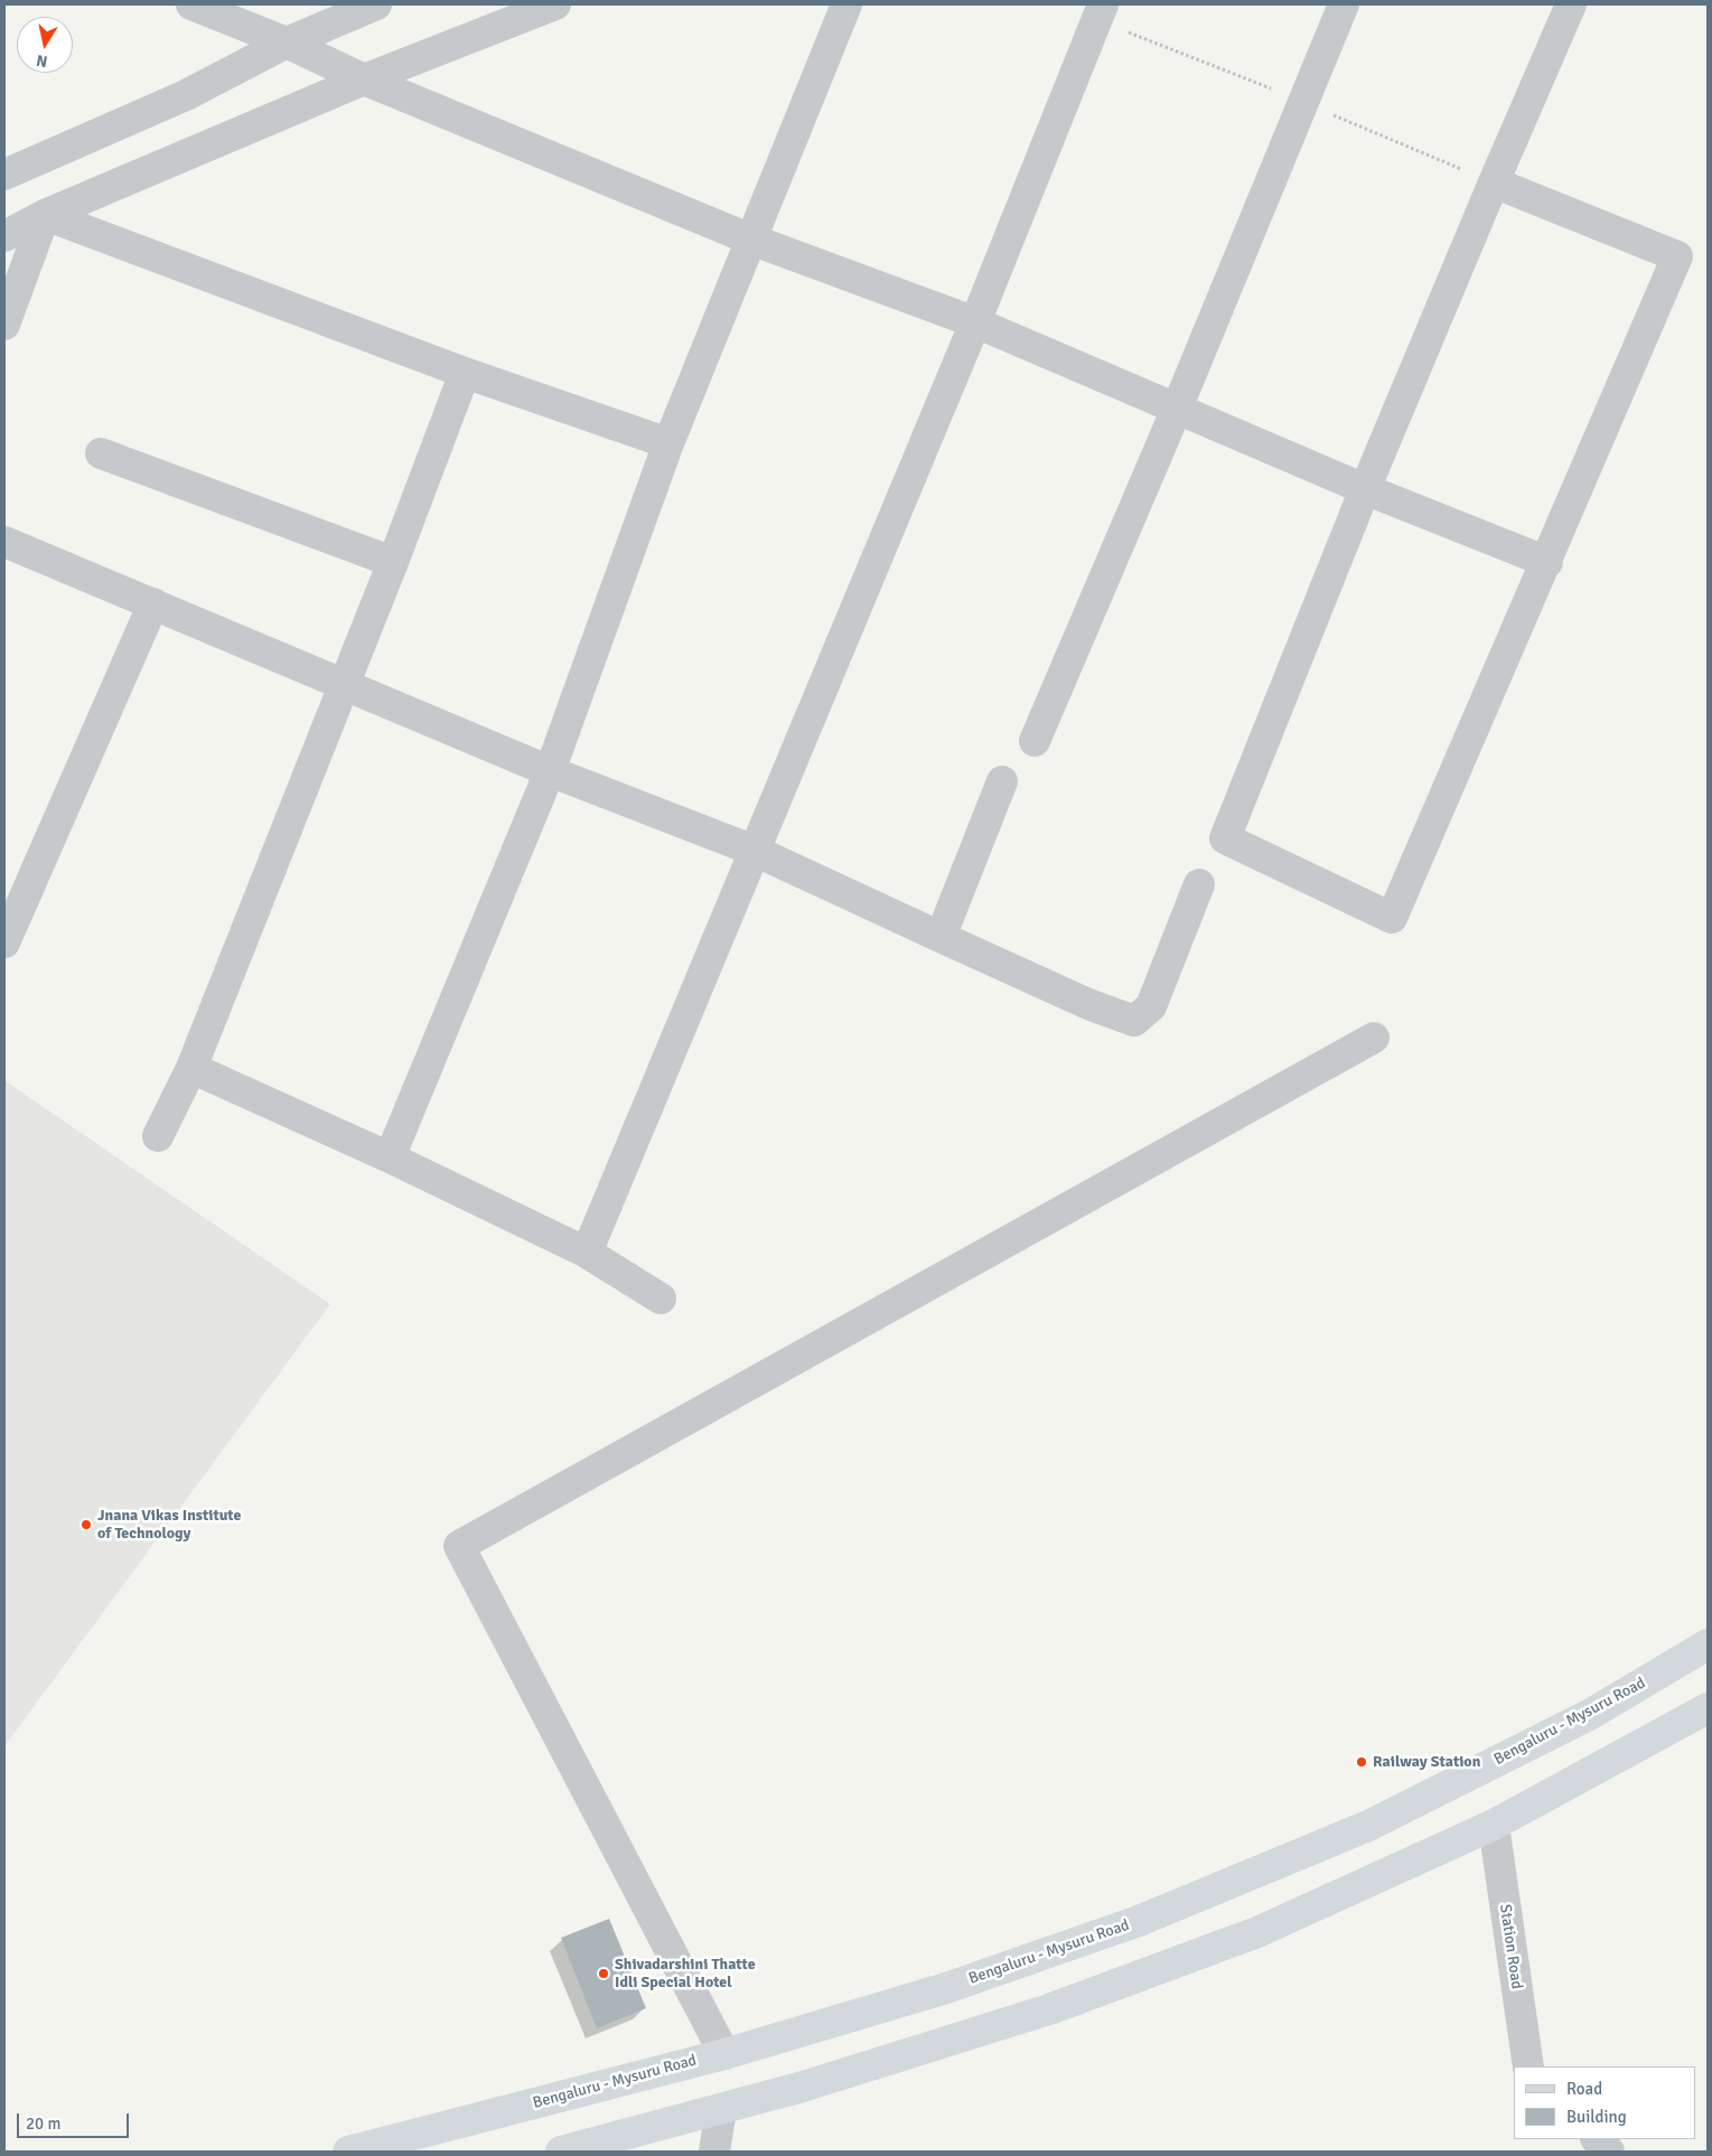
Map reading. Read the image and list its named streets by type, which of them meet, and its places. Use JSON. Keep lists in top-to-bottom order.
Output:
{
  "streets": {
    "main road": ["Bengaluru - Mysuru Road"],
    "street": ["Station Road"]
  },
  "places": ["Jnana Vikas Institute of Technology", "Railway Station", "Shivadarshini Thatte Idli Special Hotel"],
  "legend": ["Road", "Building"],
  "scale_bar": "20 m",
  "north": "bottom"
}
